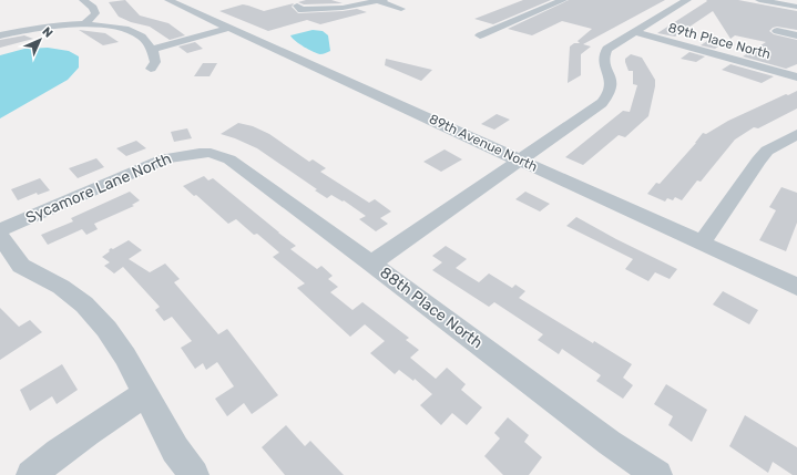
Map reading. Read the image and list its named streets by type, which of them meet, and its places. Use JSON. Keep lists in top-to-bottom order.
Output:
{
  "streets": {
    "street": [
      "89th Place North",
      "89th Avenue North",
      "Sycamore Lane North",
      "88th Place North"
    ]
  },
  "crossings": [
    ["Sycamore Lane North", "88th Place North"]
  ],
  "north": "top right"
}
